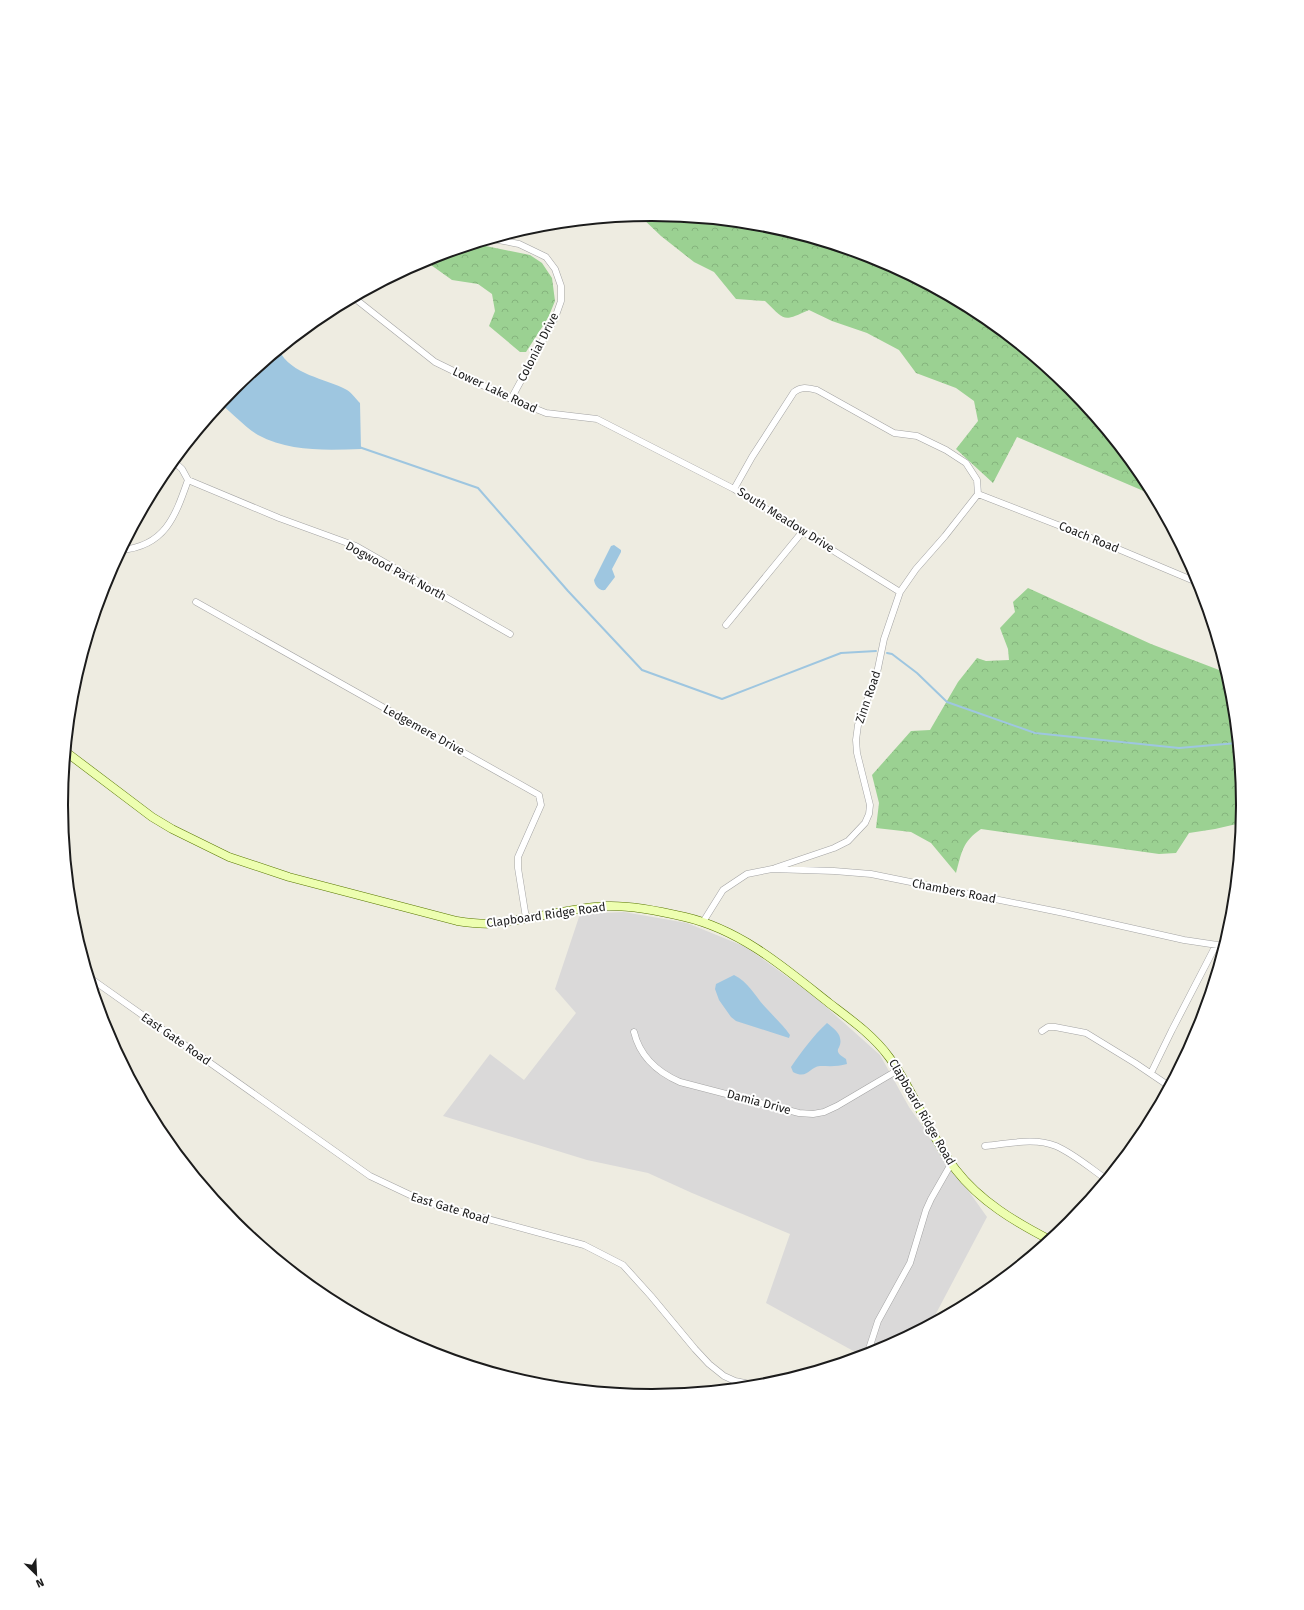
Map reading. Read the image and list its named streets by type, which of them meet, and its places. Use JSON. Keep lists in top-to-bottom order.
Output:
{
  "streets": {
    "main road": ["Clapboard Ridge Road"],
    "street": [
      "Colonial Drive",
      "Lower Lake Road",
      "South Meadow Drive",
      "Coach Road",
      "Dogwood Park North",
      "Zinn Road",
      "Ledgemere Drive",
      "Chambers Road",
      "East Gate Road",
      "Damia Drive"
    ]
  },
  "crossings": [
    ["Colonial Drive", "Lower Lake Road"],
    ["Lower Lake Road", "South Meadow Drive"],
    ["South Meadow Drive", "Coach Road"],
    ["South Meadow Drive", "Zinn Road"],
    ["Coach Road", "Zinn Road"],
    ["Zinn Road", "Chambers Road"],
    ["Ledgemere Drive", "Clapboard Ridge Road"],
    ["Chambers Road", "Clapboard Ridge Road"],
    ["Clapboard Ridge Road", "Damia Drive"]
  ],
  "north": "bottom right"
}
